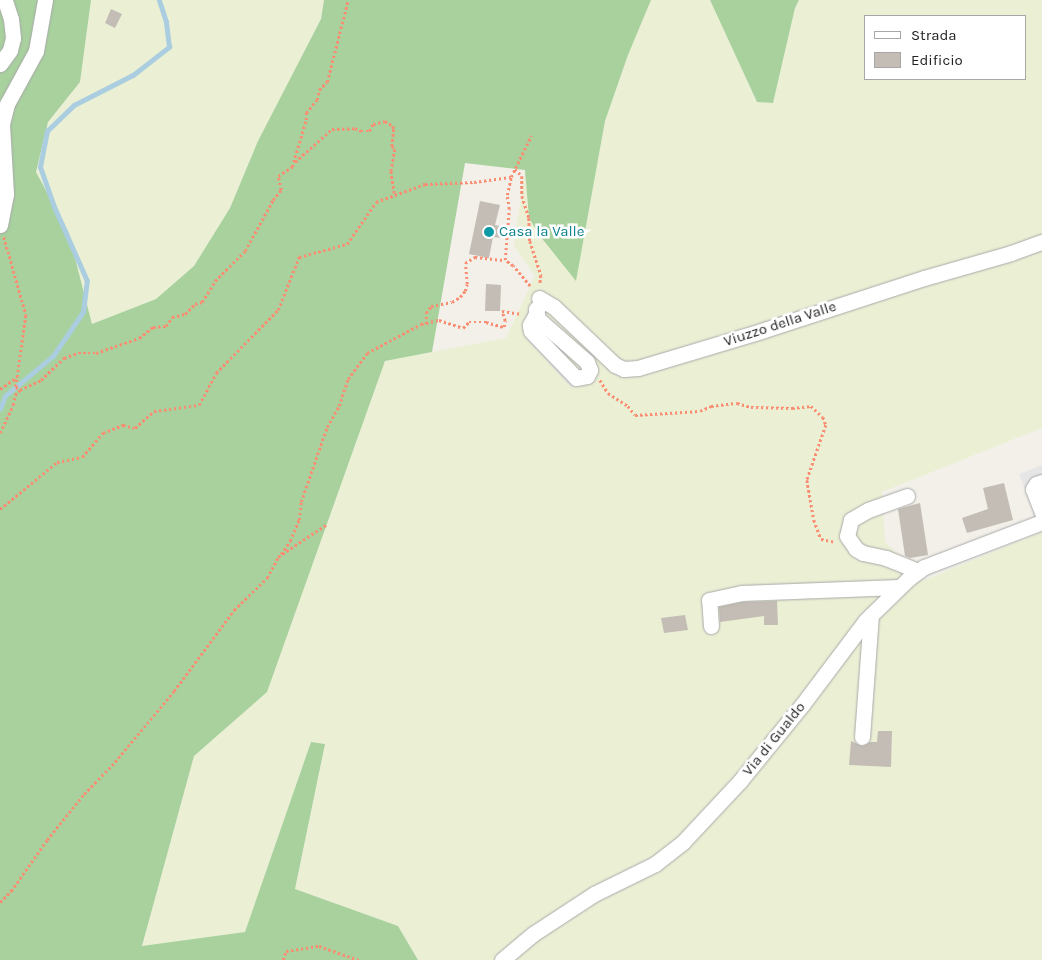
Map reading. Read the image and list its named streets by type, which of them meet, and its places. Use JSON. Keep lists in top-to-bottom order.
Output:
{
  "streets": {
    "street": ["Viuzzo della Valle", "Via di Gualdo"]
  },
  "places": ["Casa la Valle"],
  "legend": ["Strada", "Edificio"]
}
